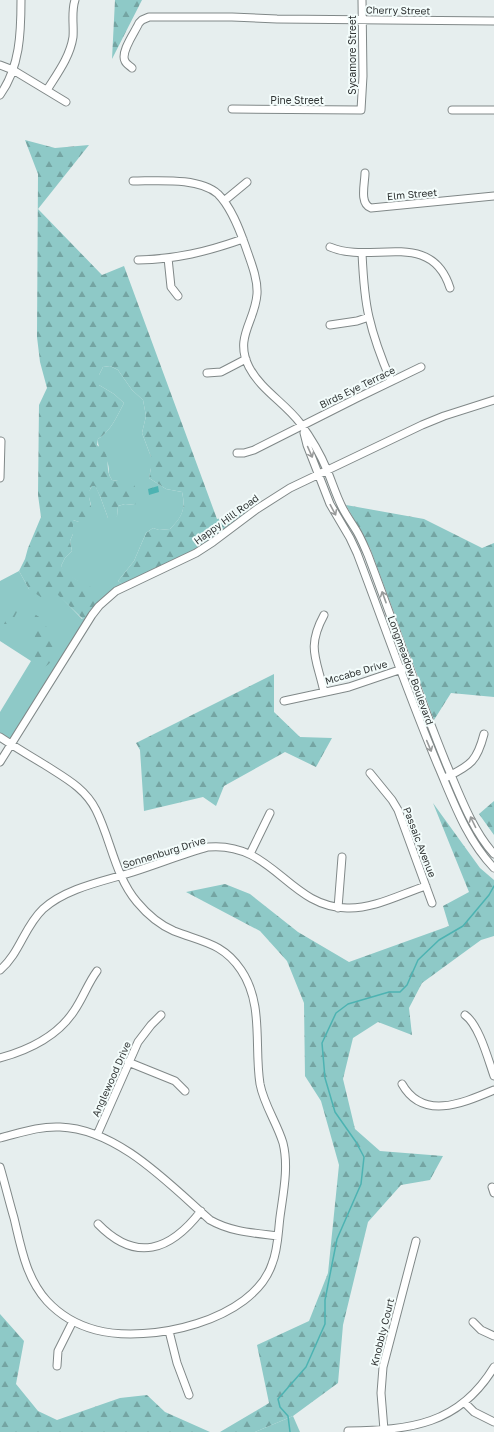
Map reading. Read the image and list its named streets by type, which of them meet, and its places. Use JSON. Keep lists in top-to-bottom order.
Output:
{
  "streets": {
    "street": [
      "Cherry Street",
      "Sycamore Street",
      "Pine Street",
      "Elm Street",
      "Birds Eye Terrace",
      "Happy Hill Road",
      "Longmeadow Boulevard",
      "Mccabe Drive",
      "Passaic Avenue",
      "Sonnenburg Drive",
      "Anglewood Drive",
      "Knobbly Court"
    ]
  },
  "crossings": [
    ["Cherry Street", "Sycamore Street"],
    ["Sycamore Street", "Pine Street"],
    ["Birds Eye Terrace", "Longmeadow Boulevard"],
    ["Happy Hill Road", "Longmeadow Boulevard"],
    ["Longmeadow Boulevard", "Mccabe Drive"],
    ["Passaic Avenue", "Sonnenburg Drive"]
  ]
}
